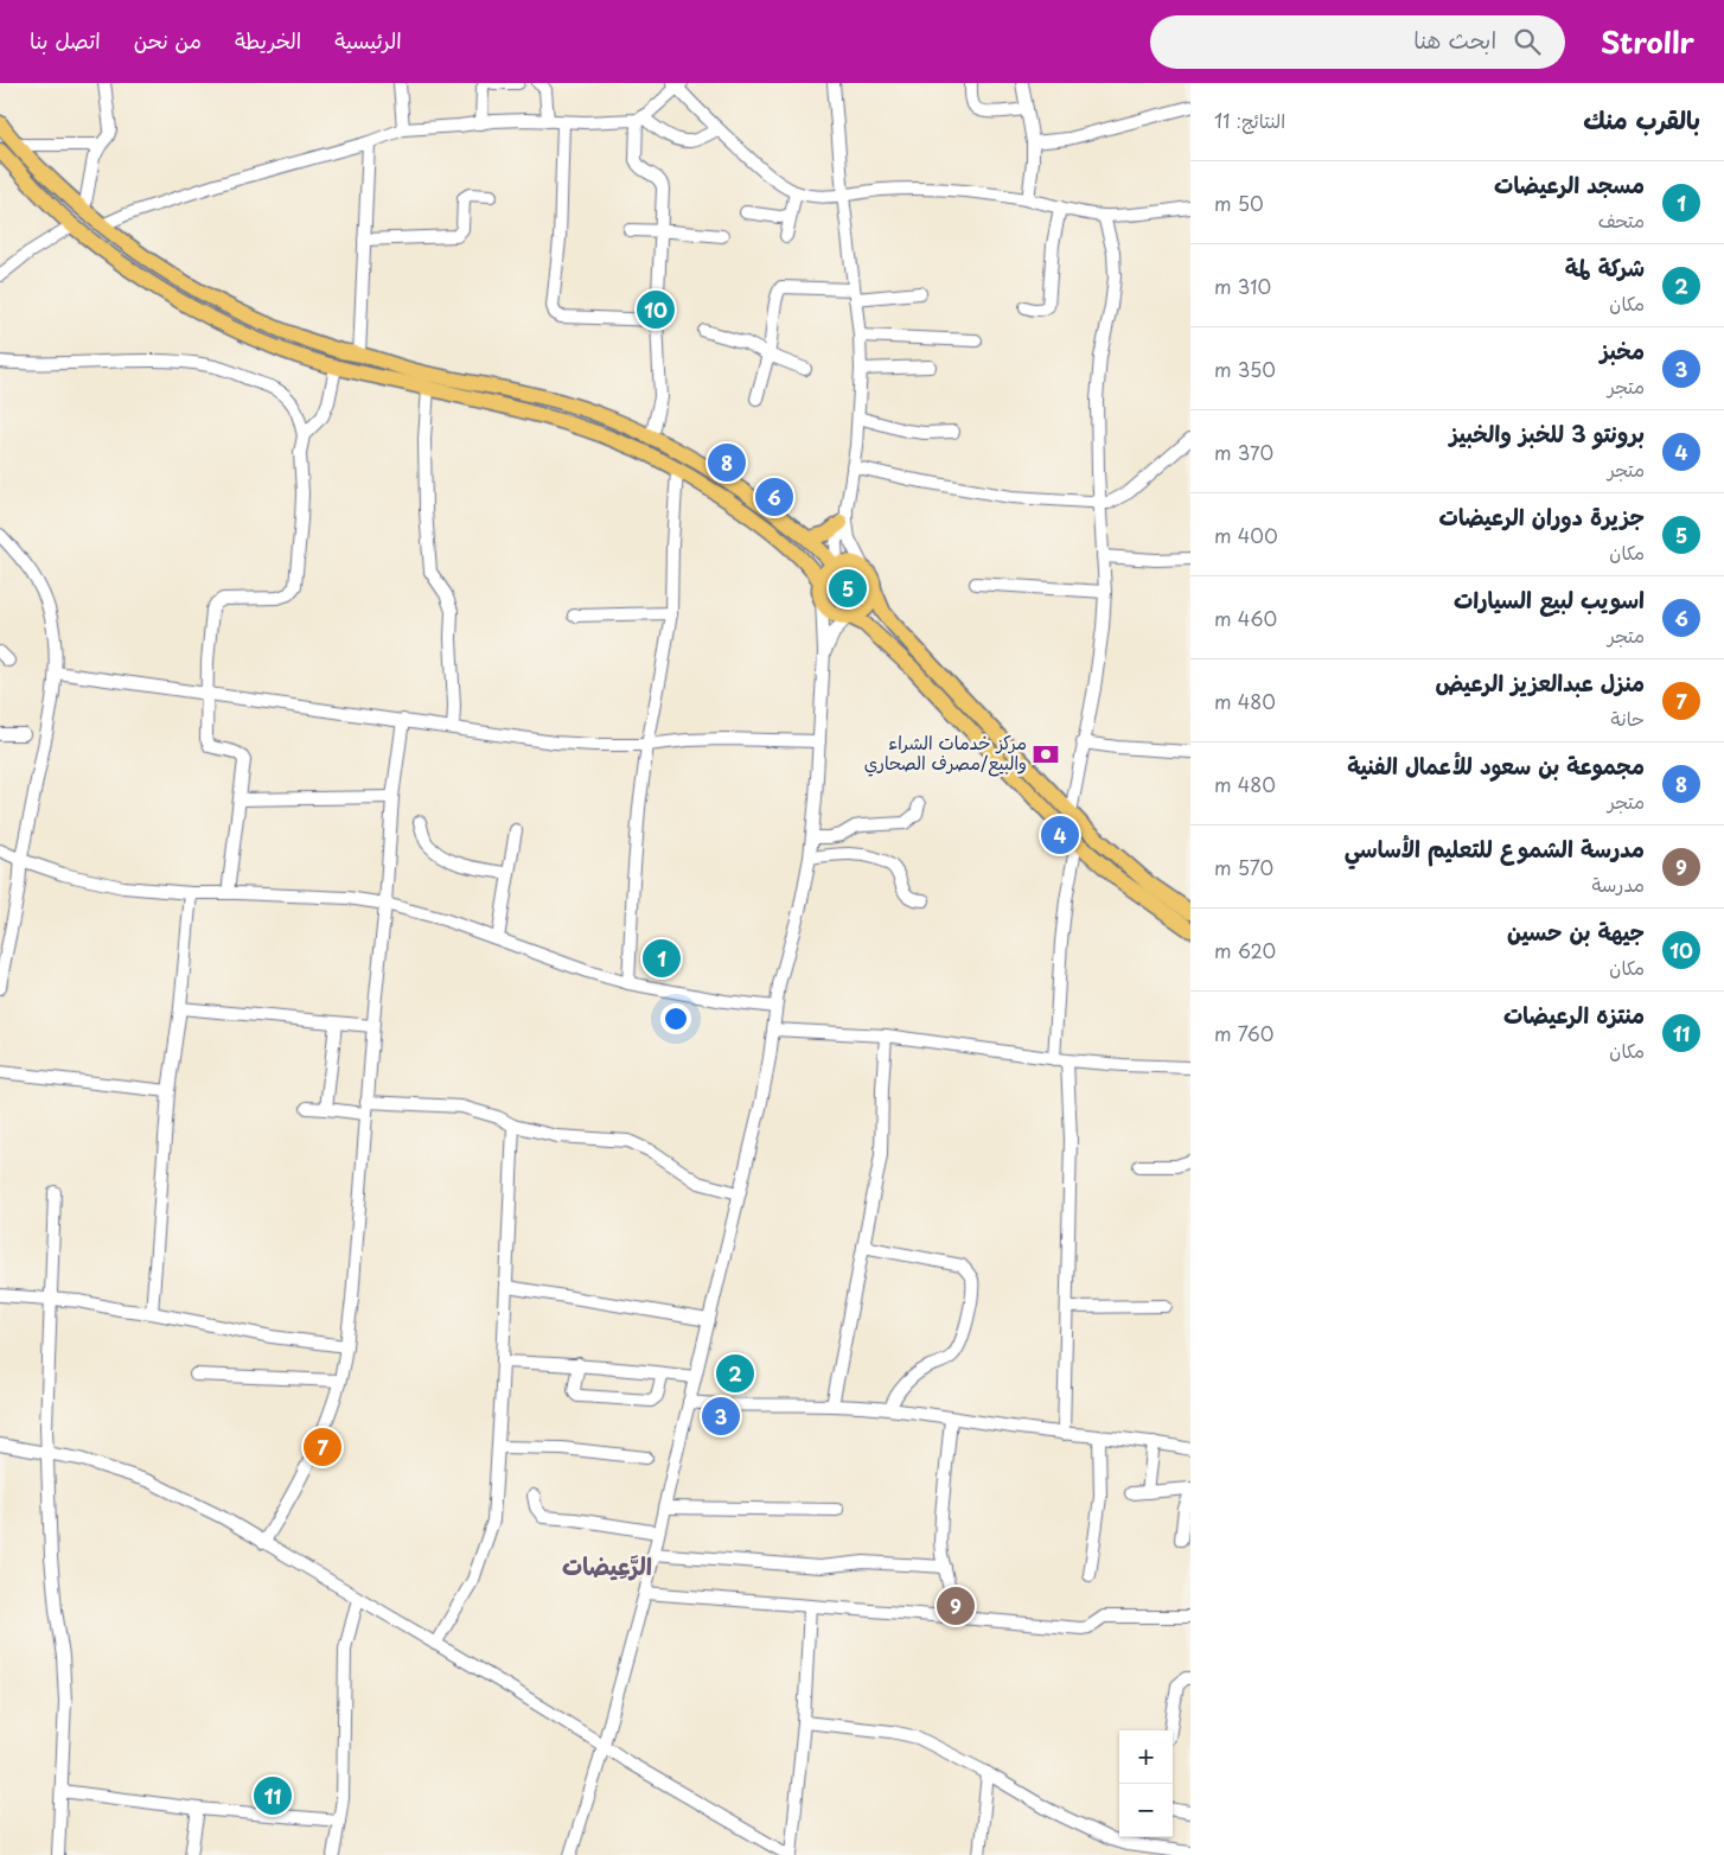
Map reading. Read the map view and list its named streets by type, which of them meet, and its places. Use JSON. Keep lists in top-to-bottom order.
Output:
{
  "districts": ["الرَّعِيضات"],
  "places": {
    "bank": ["مركز خدمات الشراء والبيع/مصرف الصحاري"]
  },
  "page": {
    "header": "Strollr",
    "search": "ابحث هنا",
    "nav": [
      "الرئيسية",
      "الخريطة",
      "من نحن",
      "اتصل بنا"
    ],
    "heading": ["بالقرب منك", "النتائج: 11"],
    "list": [
      {
        "mark": "1",
        "name": "مسجد الرعيضات",
        "note": "متحف",
        "value": "50 m"
      },
      {
        "mark": "2",
        "name": "شركة لمة",
        "note": "مكان",
        "value": "310 m"
      },
      {
        "mark": "3",
        "name": "مخبز",
        "note": "متجر",
        "value": "350 m"
      },
      {
        "mark": "4",
        "name": "برونتو 3 للخبز والخبيز",
        "note": "متجر",
        "value": "370 m"
      },
      {
        "mark": "5",
        "name": "جزيرة دوران الرعيضات",
        "note": "مكان",
        "value": "400 m"
      },
      {
        "mark": "6",
        "name": "اسويب لبيع السيارات",
        "note": "متجر",
        "value": "460 m"
      },
      {
        "mark": "7",
        "name": "منزل عبدالعزيز الرعيض",
        "note": "حانة",
        "value": "480 m"
      },
      {
        "mark": "8",
        "name": "مجموعة بن سعود للأعمال الفنية",
        "note": "متجر",
        "value": "480 m"
      },
      {
        "mark": "9",
        "name": "مدرسة الشموع للتعليم الأساسي",
        "note": "مدرسة",
        "value": "570 m"
      },
      {
        "mark": "10",
        "name": "جيهة بن حسين",
        "note": "مكان",
        "value": "620 m"
      },
      {
        "mark": "11",
        "name": "منتزه الرعيضات",
        "note": "مكان",
        "value": "760 m"
      }
    ],
    "pins": [
      "10",
      "8",
      "6",
      "5",
      "4",
      "1",
      "2",
      "3",
      "7",
      "9",
      "11"
    ],
    "map_buttons": ["+", "−"]
  }
}
